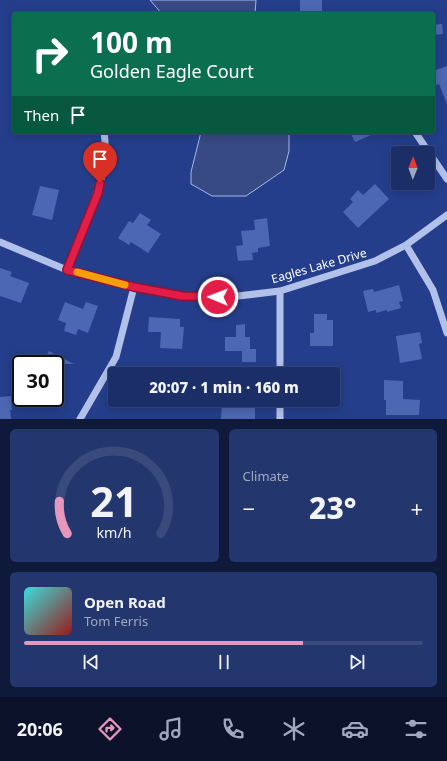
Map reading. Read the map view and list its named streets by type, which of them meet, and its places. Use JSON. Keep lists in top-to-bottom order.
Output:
{
  "streets": {
    "street": ["Eagles Lake Drive"]
  },
  "north": "top",
  "page": {
    "turn": ["100 m", "Golden Eagle Court"],
    "then": "Then",
    "limit": "30",
    "trip": "20:07 · 1 min · 160 m",
    "tile": "Climate",
    "heat": ["−", "23°", "+"],
    "song": ["Open Road", "Tom Ferris"],
    "tabs": "20:06",
    "gauge": ["21", "km/h"]
  }
}
